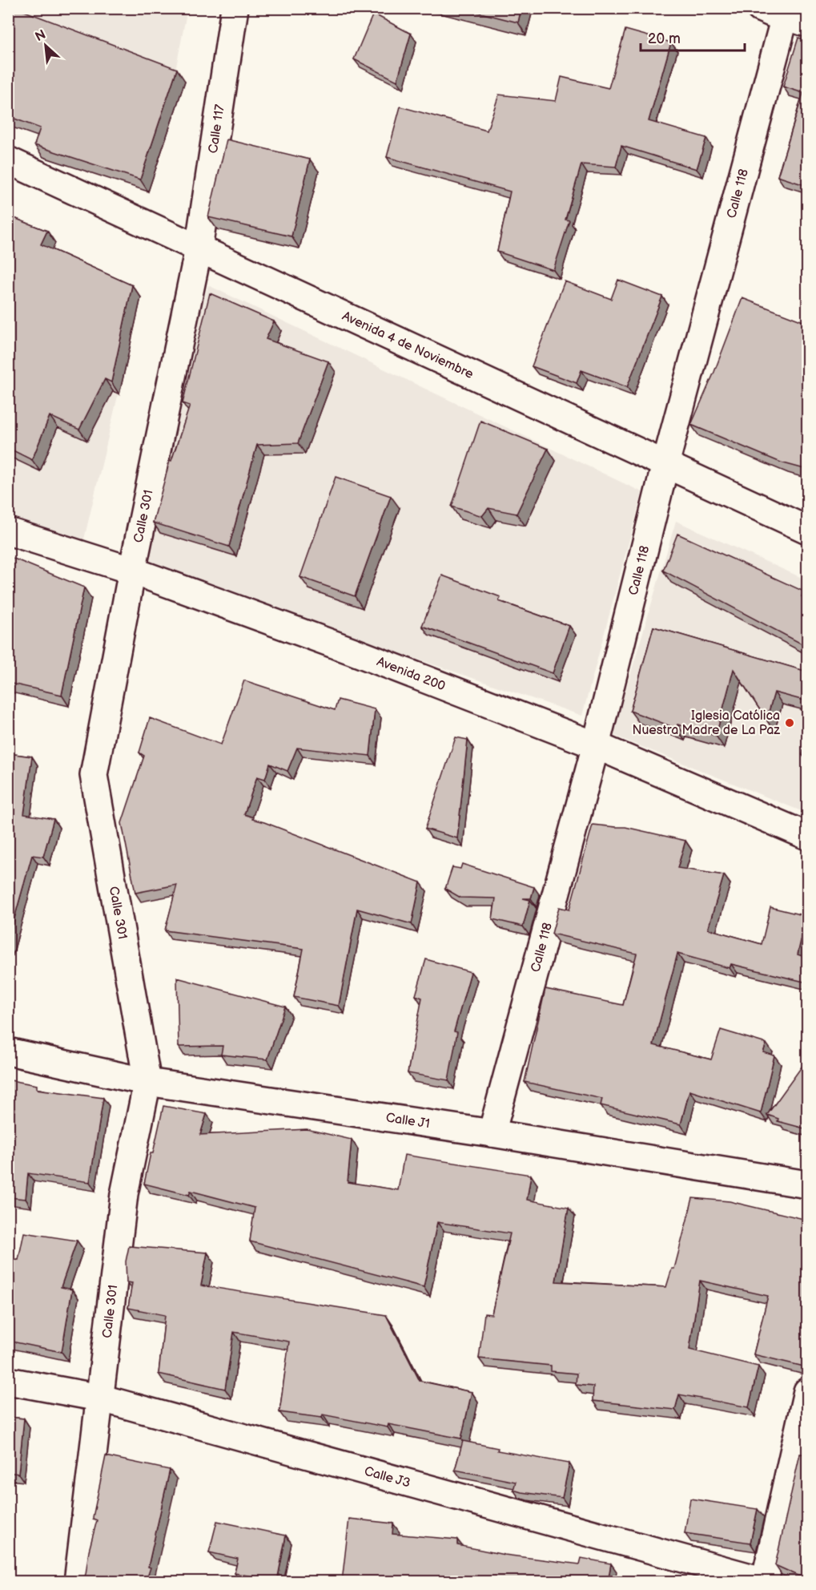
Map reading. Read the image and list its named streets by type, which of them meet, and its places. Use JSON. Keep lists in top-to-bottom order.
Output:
{
  "streets": {
    "street": [
      "Calle 117",
      "Calle 118",
      "Avenida 4 de Noviembre",
      "Calle 301",
      "Avenida 200",
      "Calle J1",
      "Calle J3"
    ]
  },
  "crossings": [
    ["Calle 117", "Avenida 4 de Noviembre"],
    ["Calle 117", "Calle 301"],
    ["Calle 118", "Avenida 4 de Noviembre"],
    ["Calle 118", "Avenida 200"],
    ["Calle 118", "Calle J1"],
    ["Avenida 4 de Noviembre", "Calle 301"],
    ["Calle 301", "Avenida 200"],
    ["Calle 301", "Calle J1"],
    ["Calle 301", "Calle J3"]
  ],
  "places": ["Iglesia Católica Nuestra Madre de La Paz"],
  "scale_bar": "20 m",
  "north": "top left"
}
